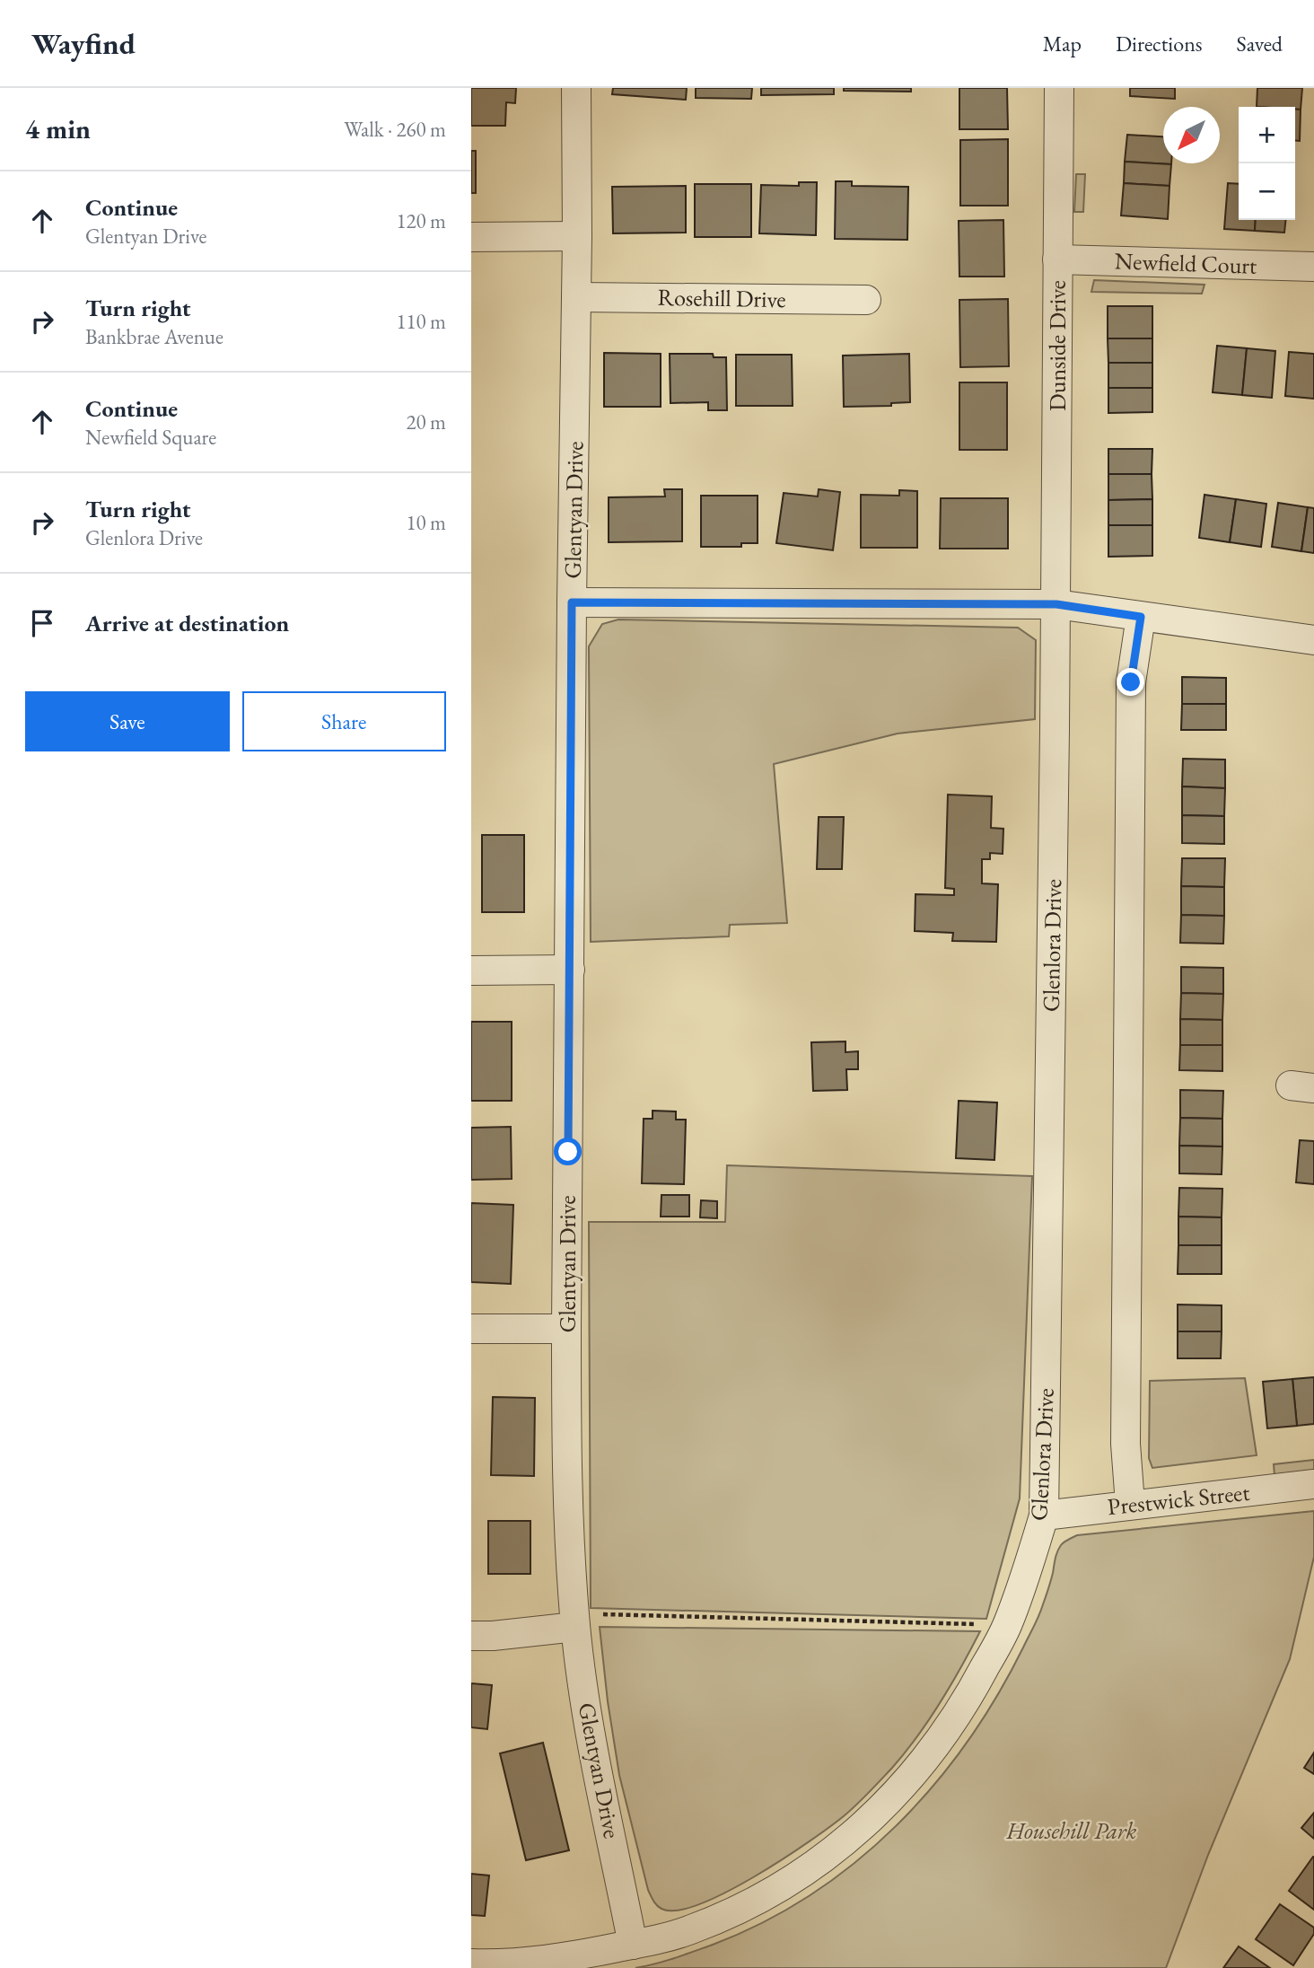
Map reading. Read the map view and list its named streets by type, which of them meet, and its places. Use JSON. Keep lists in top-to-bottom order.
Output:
{
  "streets": {
    "street": [
      "Newfield Court",
      "Rosehill Drive",
      "Dunside Drive",
      "Glentyan Drive",
      "Glenlora Drive",
      "Prestwick Street"
    ]
  },
  "crossings": [
    ["Newfield Court", "Dunside Drive"],
    ["Rosehill Drive", "Glentyan Drive"],
    ["Dunside Drive", "Glenlora Drive"],
    ["Glentyan Drive", "Glenlora Drive"],
    ["Glenlora Drive", "Prestwick Street"]
  ],
  "parks": ["Househill Park"],
  "north": "bottom left",
  "page": {
    "header": "Wayfind",
    "nav": ["Map", "Directions", "Saved"],
    "heading": ["4 min", "Walk · 260 m"],
    "map_buttons": ["+", "−"],
    "list": [
      ["Continue", "Glentyan Drive", "120 m"],
      ["Turn right", "Bankbrae Avenue", "110 m"],
      ["Continue", "Newfield Square", "20 m"],
      ["Turn right", "Glenlora Drive", "10 m"],
      "Arrive at destination"
    ],
    "buttons": ["Save", "Share"]
  }
}
